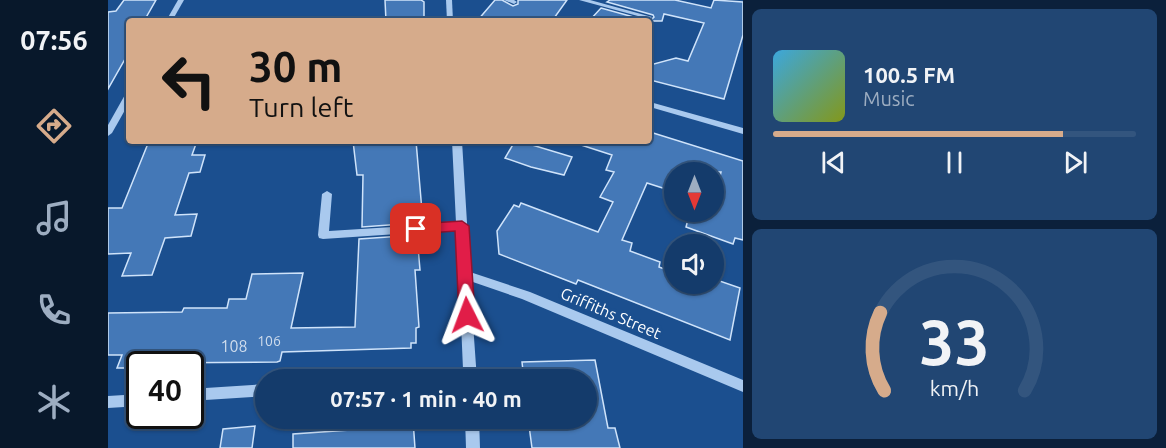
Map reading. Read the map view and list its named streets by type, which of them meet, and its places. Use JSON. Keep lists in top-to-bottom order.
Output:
{
  "streets": {
    "street": ["Griffiths Street"]
  },
  "house_numbers": ["106", "108"],
  "north": "bottom",
  "page": {
    "tabs": "07:56",
    "turn": ["30 m", "Turn left"],
    "song": ["100.5 FM", "Music"],
    "limit": "40",
    "trip": "07:57 · 1 min · 40 m",
    "gauge": ["33", "km/h"]
  }
}
